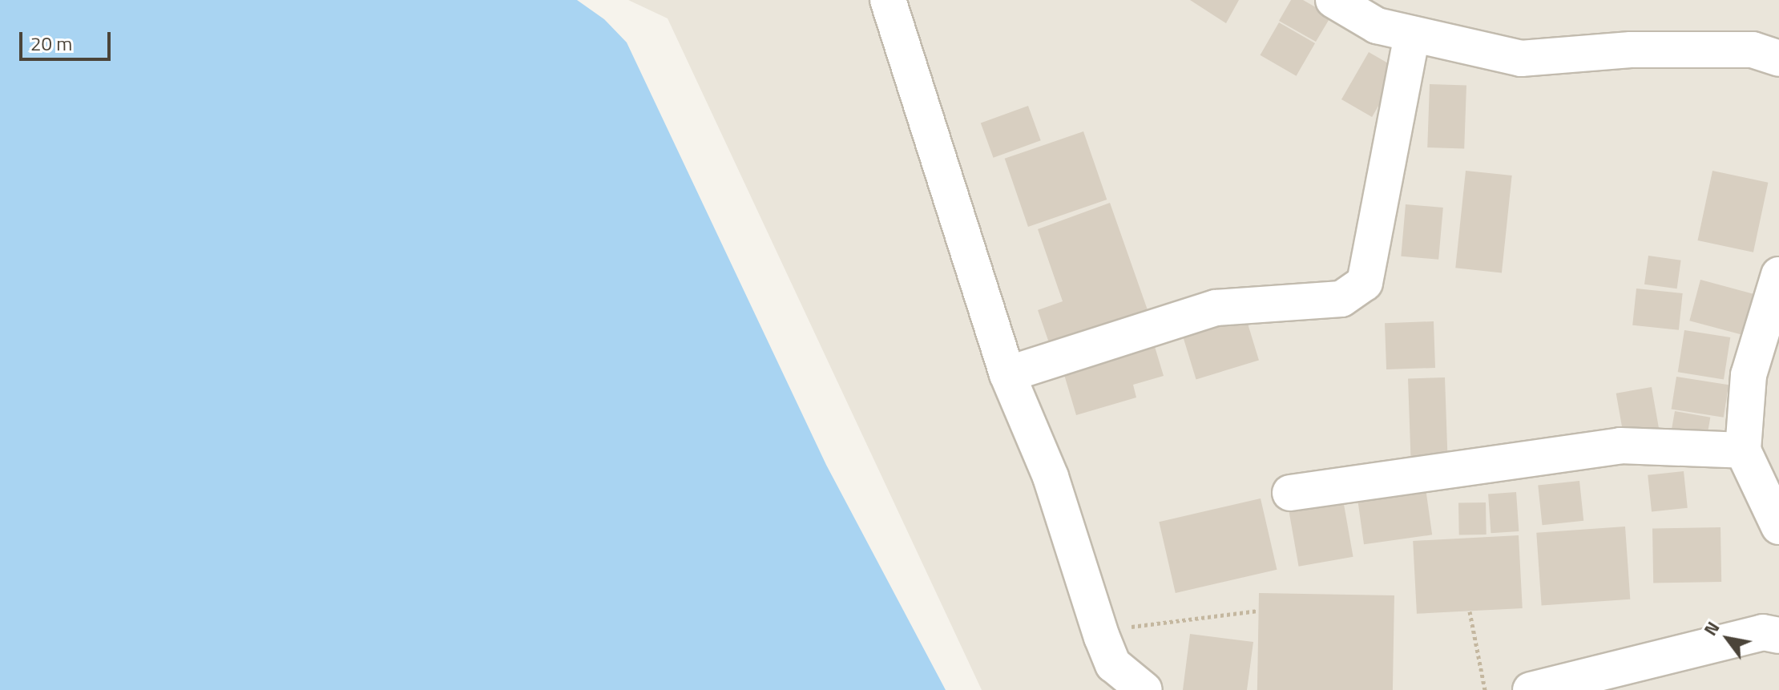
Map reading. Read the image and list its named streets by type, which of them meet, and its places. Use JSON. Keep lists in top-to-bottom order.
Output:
{
  "scale_bar": "20 m",
  "north": "top left"
}
